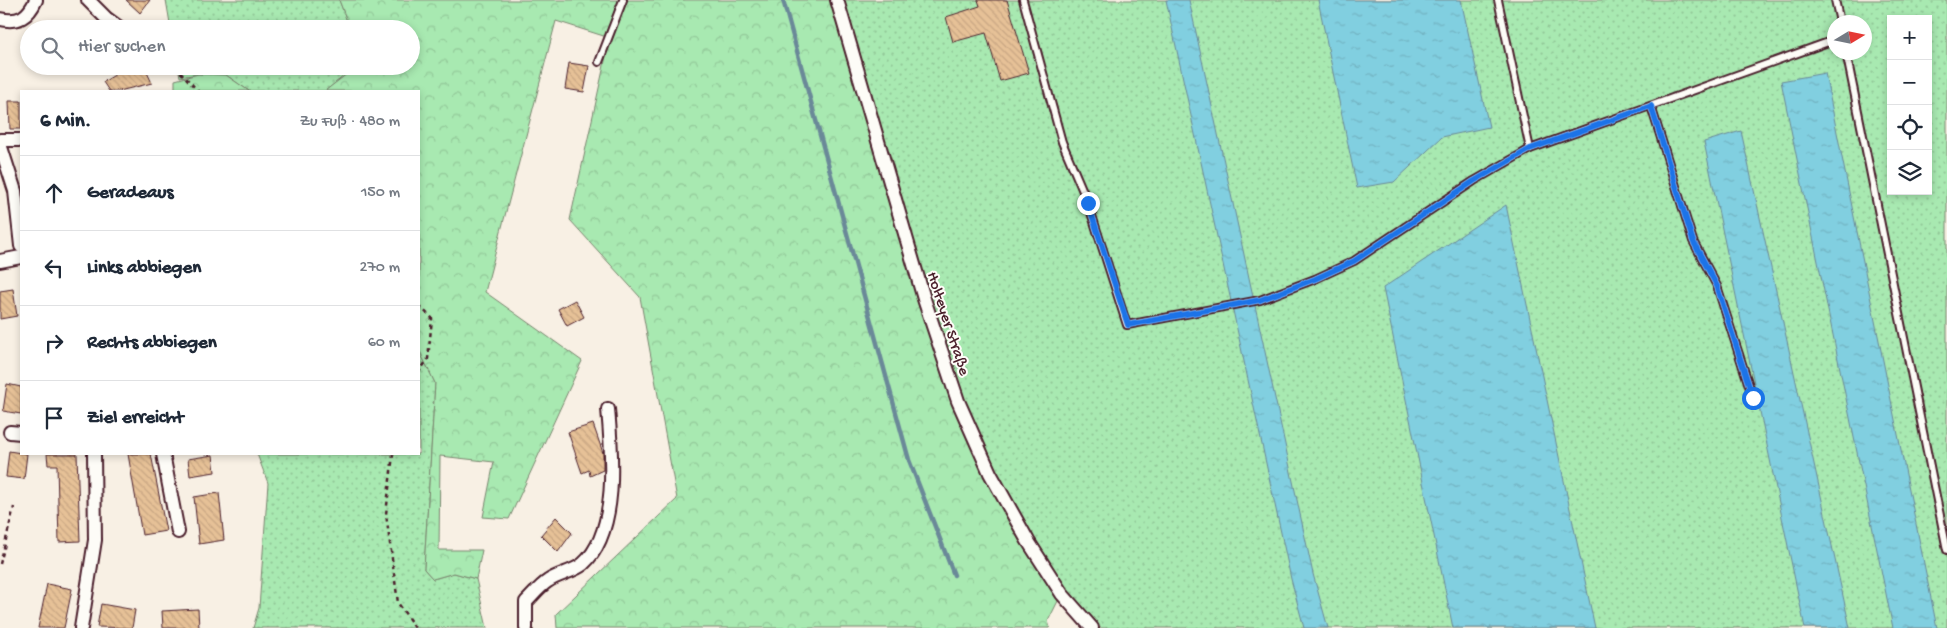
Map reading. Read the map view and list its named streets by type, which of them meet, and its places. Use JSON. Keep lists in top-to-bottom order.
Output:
{
  "streets": {
    "street": ["Holteyer Straße"]
  },
  "north": "right",
  "page": {
    "map_buttons": ["+", "−"],
    "search": "Hier suchen",
    "heading": ["6 Min.", "Zu Fuß · 480 m"],
    "list": [
      ["Geradeaus", "150 m"],
      ["Links abbiegen", "270 m"],
      ["Rechts abbiegen", "60 m"],
      "Ziel erreicht"
    ]
  }
}
